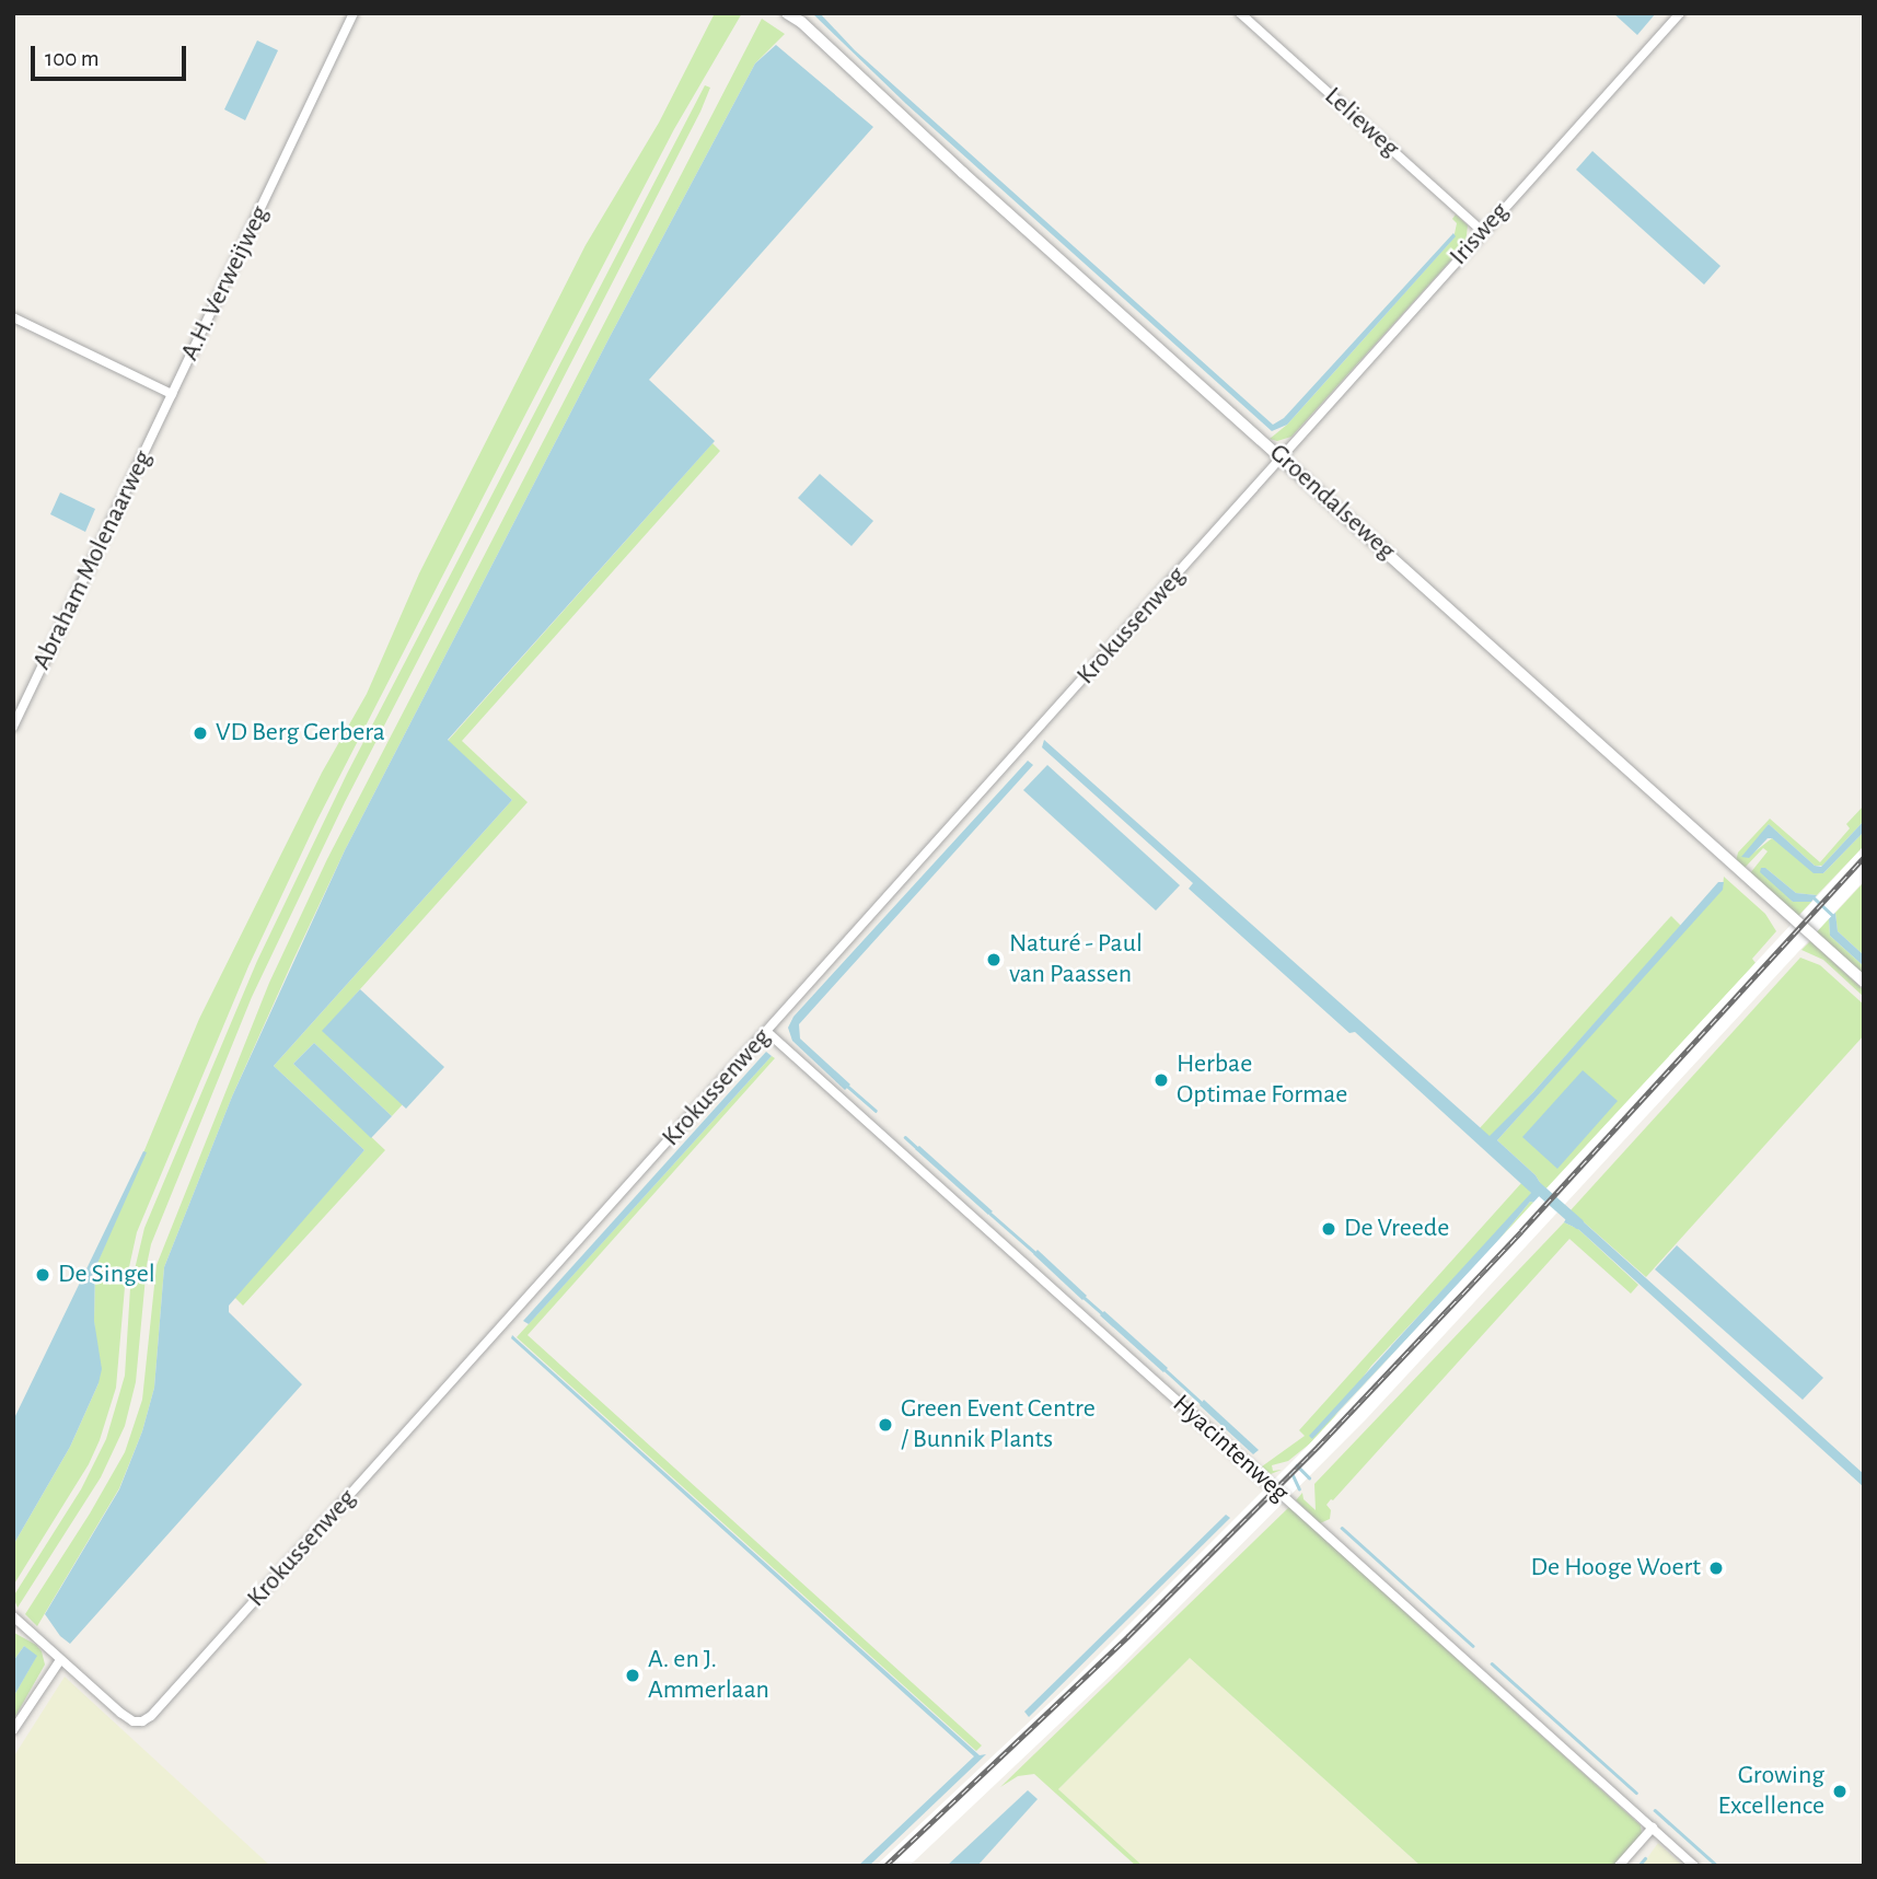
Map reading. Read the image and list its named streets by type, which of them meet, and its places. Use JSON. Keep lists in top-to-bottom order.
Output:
{
  "streets": {
    "street": [
      "Lelieweg",
      "Irisweg",
      "A.H. Verweijweg",
      "Groendalseweg",
      "Abraham Molenaarweg",
      "Krokussenweg",
      "Hyacintenweg"
    ]
  },
  "crossings": [
    ["Lelieweg", "Irisweg"],
    ["Irisweg", "Groendalseweg"],
    ["Irisweg", "Krokussenweg"],
    ["A.H. Verweijweg", "Abraham Molenaarweg"],
    ["Groendalseweg", "Krokussenweg"],
    ["Krokussenweg", "Hyacintenweg"]
  ],
  "places": [
    "VD Berg Gerbera",
    "Naturé - Paul van Paassen",
    "Herbae Optimae Formae",
    "De Vreede",
    "De Singel",
    "Green Event Centre / Bunnik Plants",
    "De Hooge Woert",
    "A. en J. Ammerlaan",
    "Growing Excellence"
  ],
  "scale_bar": "100 m"
}
